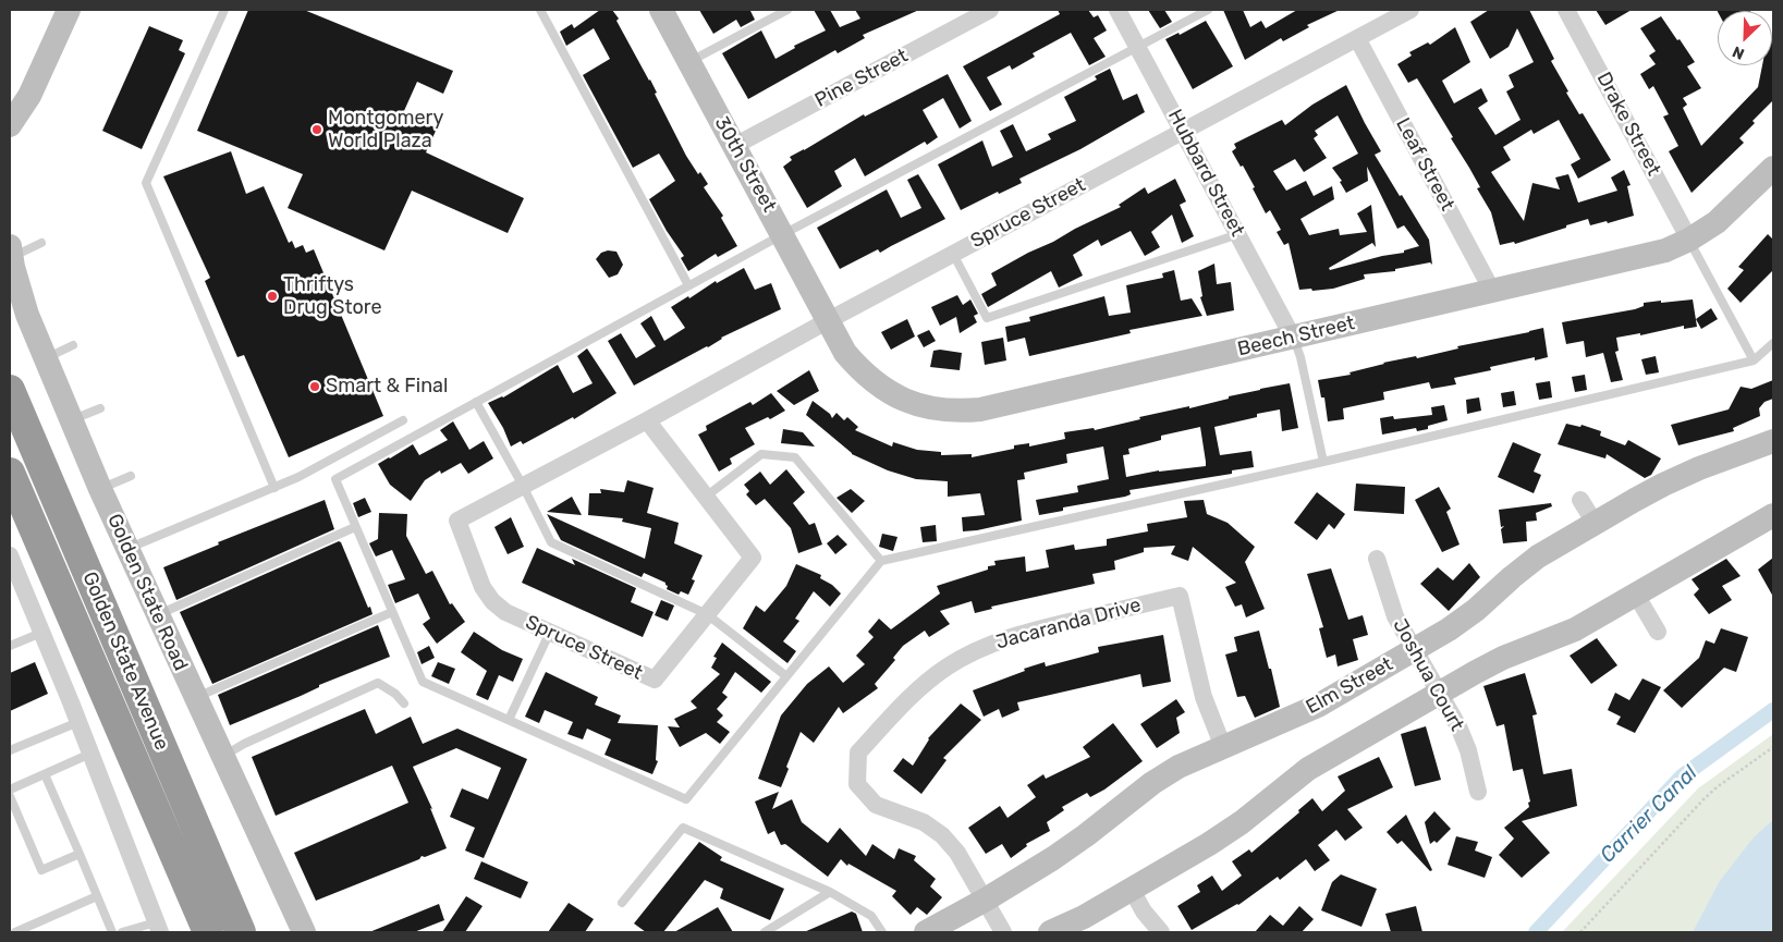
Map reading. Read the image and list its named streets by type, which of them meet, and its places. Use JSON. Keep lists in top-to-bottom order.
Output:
{
  "streets": {
    "highway": ["Golden State Avenue"],
    "street": [
      "Pine Street",
      "Drake Street",
      "30th Street",
      "Leaf Street",
      "Hubbard Street",
      "Spruce Street",
      "Beech Street",
      "Golden State Road",
      "Jacaranda Drive",
      "Joshua Court",
      "Elm Street"
    ]
  },
  "crossings": [
    ["Pine Street", "30th Street"],
    ["Drake Street", "Beech Street"],
    ["30th Street", "Spruce Street"],
    ["30th Street", "Beech Street"],
    ["Leaf Street", "Spruce Street"],
    ["Leaf Street", "Beech Street"],
    ["Hubbard Street", "Spruce Street"],
    ["Hubbard Street", "Beech Street"],
    ["Spruce Street", "Beech Street"],
    ["Jacaranda Drive", "Elm Street"],
    ["Joshua Court", "Elm Street"]
  ],
  "water": ["Carrier Canal"],
  "places": ["Montgomery World Plaza", "Thriftys Drug Store", "Smart & Final"],
  "north": "bottom left"
}
